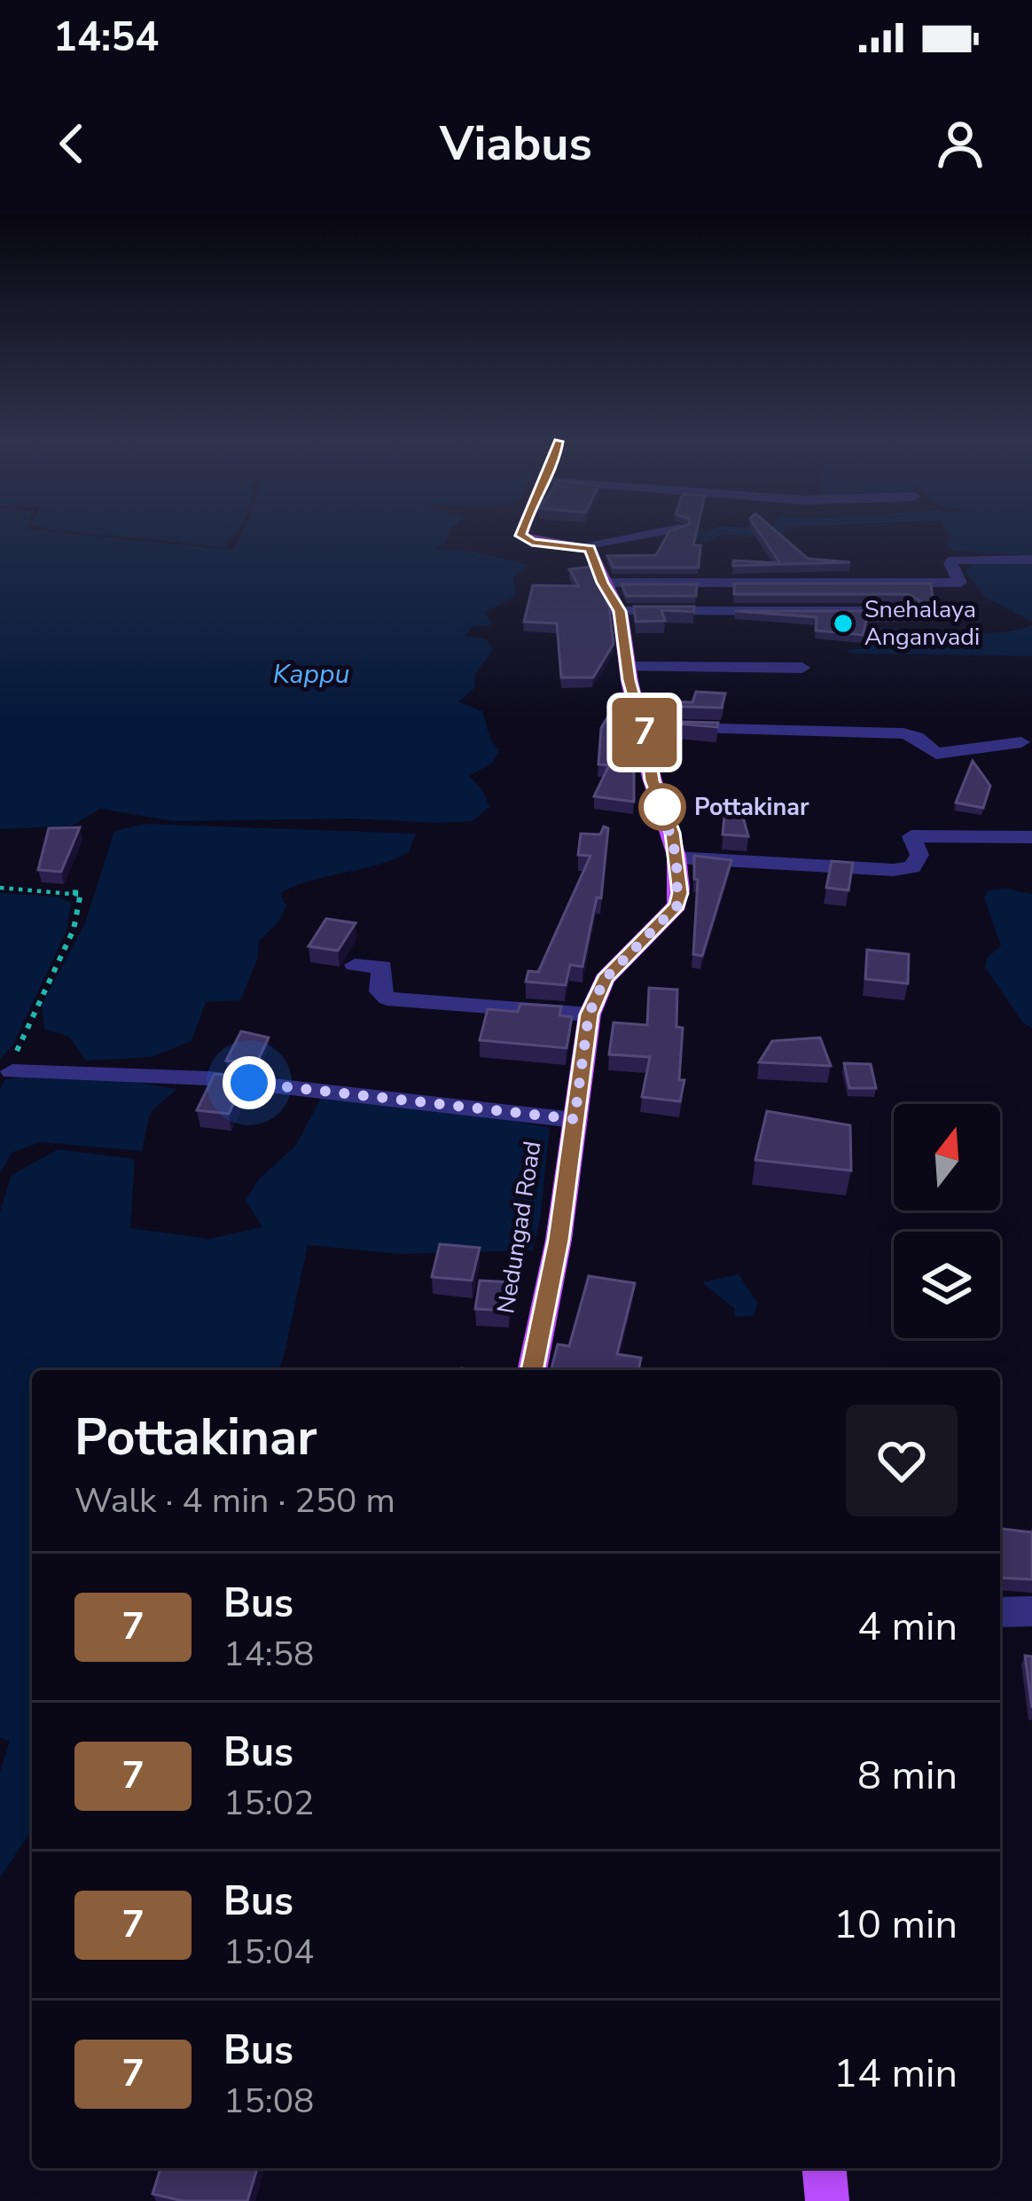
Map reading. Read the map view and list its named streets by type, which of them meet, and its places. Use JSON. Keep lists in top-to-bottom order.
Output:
{
  "streets": {
    "main road": ["Nedungad Road"]
  },
  "water": ["Kappu"],
  "places": ["Snehalaya Anganvadi", "Pottakinar"],
  "lines": ["bus line 7"],
  "north": "top",
  "page": {
    "status": "14:54",
    "header": "Viabus",
    "on_map": "7",
    "heading": ["Pottakinar", "Walk · 4 min · 250 m"],
    "list": [
      {
        "mark": "7",
        "name": "Bus",
        "note": "14:58",
        "value": "4 min"
      },
      {
        "mark": "7",
        "name": "Bus",
        "note": "15:02",
        "value": "8 min"
      },
      {
        "mark": "7",
        "name": "Bus",
        "note": "15:04",
        "value": "10 min"
      },
      {
        "mark": "7",
        "name": "Bus",
        "note": "15:08",
        "value": "14 min"
      }
    ]
  }
}
